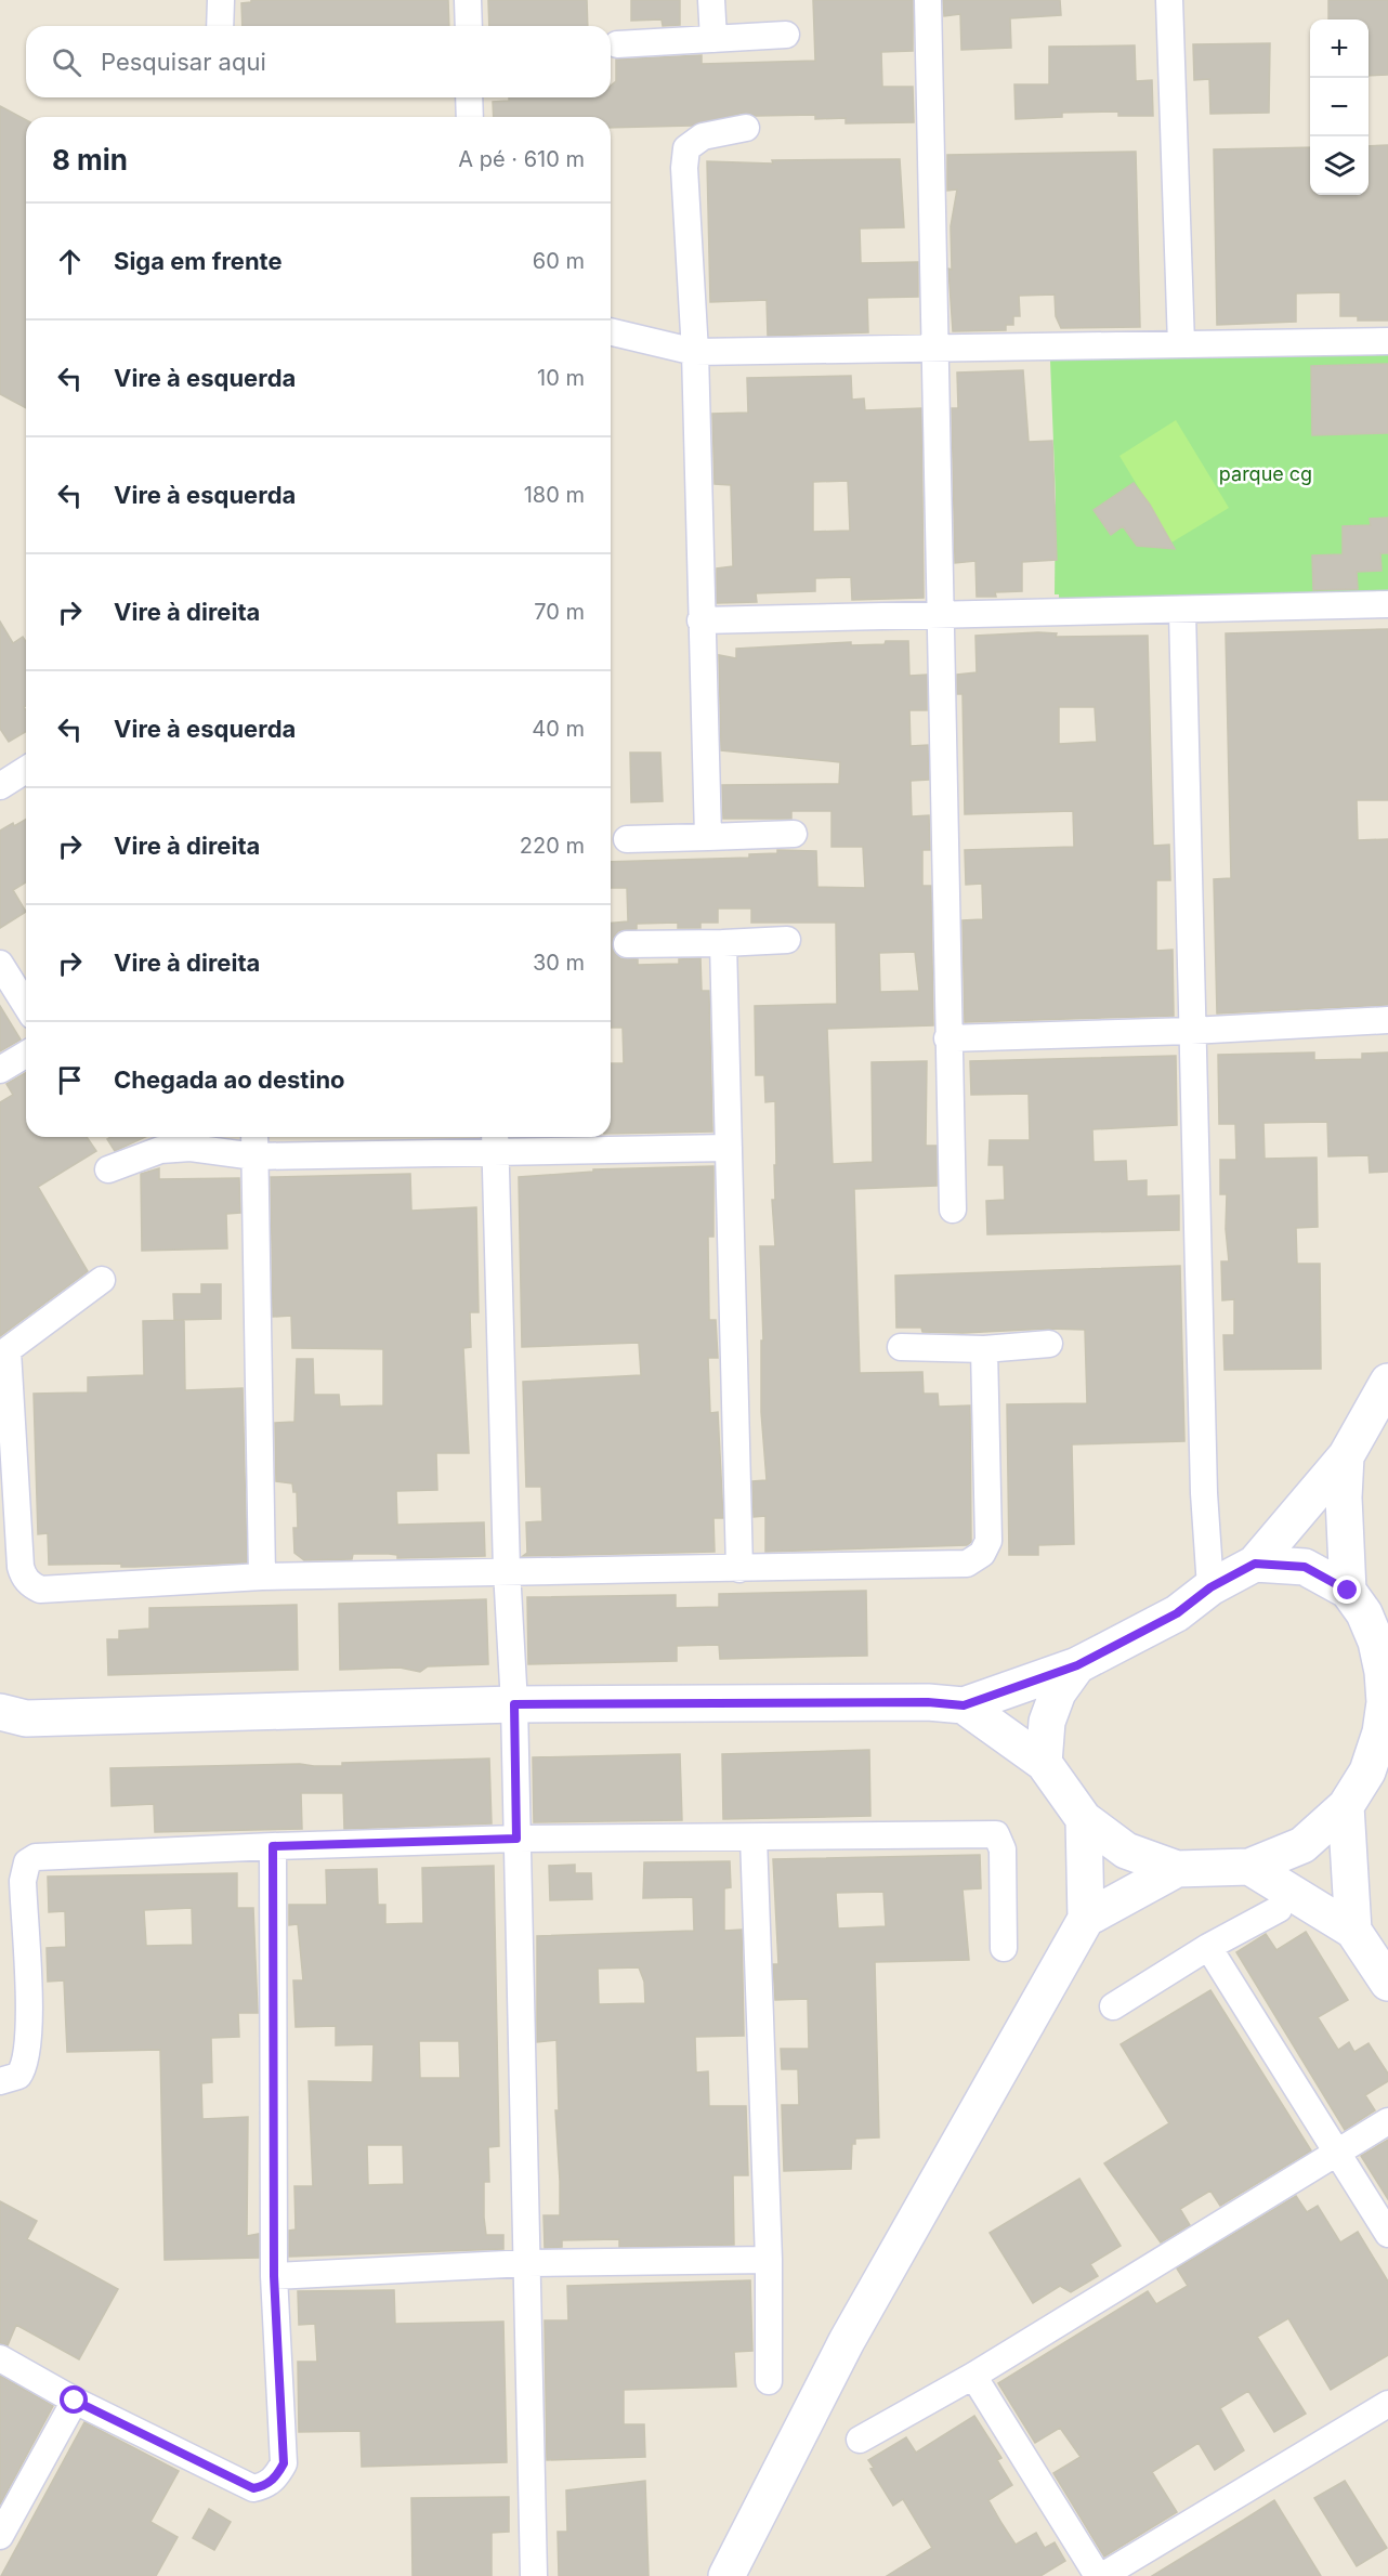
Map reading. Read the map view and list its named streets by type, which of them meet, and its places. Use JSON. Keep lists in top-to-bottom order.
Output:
{
  "parks": ["parque cg"],
  "page": {
    "map_buttons": ["+", "−"],
    "search": "Pesquisar aqui",
    "heading": ["8 min", "A pé · 610 m"],
    "list": [
      ["Siga em frente", "60 m"],
      ["Vire à esquerda", "10 m"],
      ["Vire à esquerda", "180 m"],
      ["Vire à direita", "70 m"],
      ["Vire à esquerda", "40 m"],
      ["Vire à direita", "220 m"],
      ["Vire à direita", "30 m"],
      "Chegada ao destino"
    ]
  }
}
